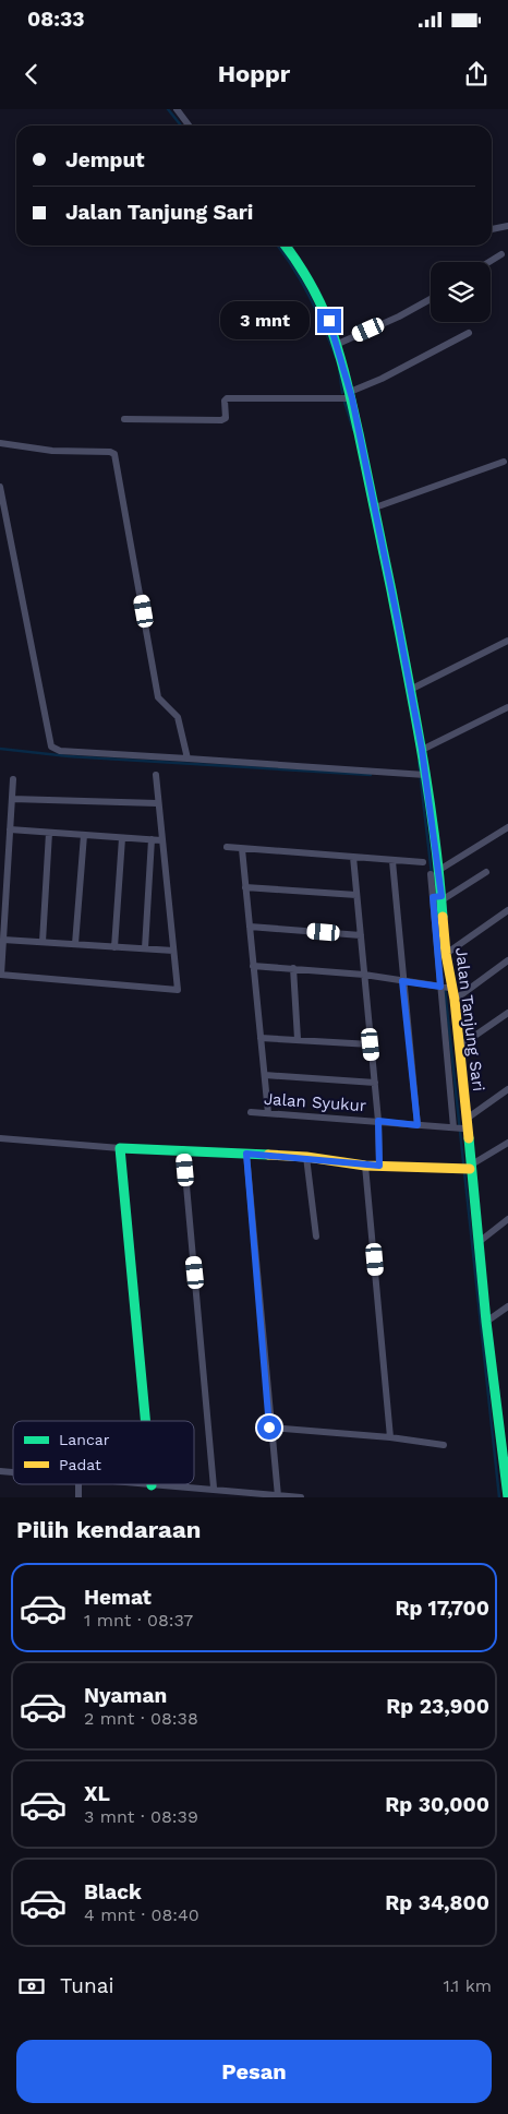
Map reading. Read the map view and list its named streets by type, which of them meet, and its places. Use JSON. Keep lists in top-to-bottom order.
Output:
{
  "streets": {
    "street": ["Jalan Tanjung Sari", "Jalan Syukur"]
  },
  "crossings": [
    ["Jalan Tanjung Sari", "Jalan Syukur"]
  ],
  "legend": ["Lancar", "Padat"],
  "page": {
    "status": "08:33",
    "header": "Hoppr",
    "banner": ["Jemput", "Jalan Tanjung Sari"],
    "bubble": "3 mnt",
    "heading": "Pilih kendaraan",
    "list": [
      {
        "name": "Hemat",
        "note": "1 mnt · 08:37",
        "value": "Rp 17,700"
      },
      {
        "name": "Nyaman",
        "note": "2 mnt · 08:38",
        "value": "Rp 23,900"
      },
      {
        "name": "XL",
        "note": "3 mnt · 08:39",
        "value": "Rp 30,000"
      },
      {
        "name": "Black",
        "note": "4 mnt · 08:40",
        "value": "Rp 34,800"
      }
    ],
    "pay": ["Tunai", "1.1 km"],
    "buttons": "Pesan"
  }
}
